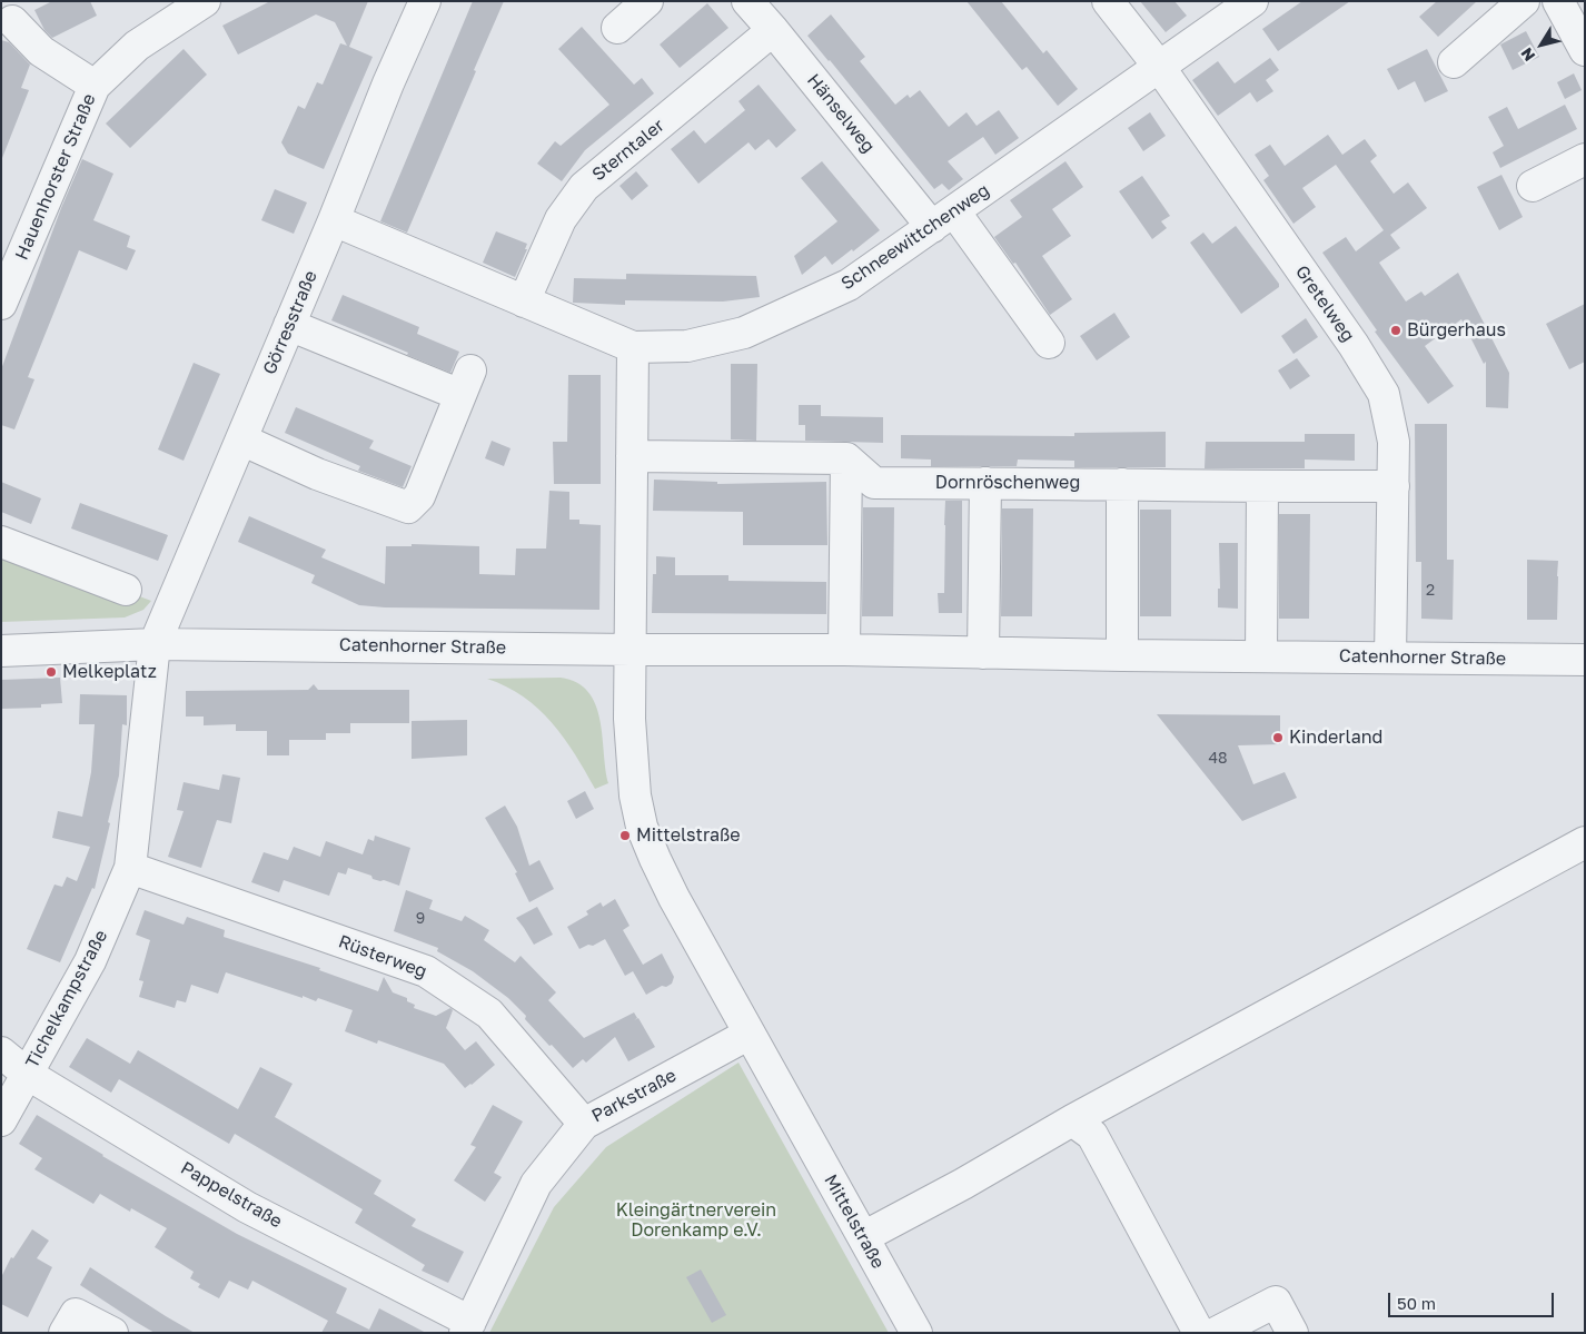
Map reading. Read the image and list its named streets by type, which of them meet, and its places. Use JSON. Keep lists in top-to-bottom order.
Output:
{
  "streets": {
    "street": [
      "Hänselweg",
      "Sterntaler",
      "Hauenhorster Straße",
      "Schneewittchenweg",
      "Gretelweg",
      "Görresstraße",
      "Dornröschenweg",
      "Catenhorner Straße",
      "Rüsterweg",
      "Tichelkampstraße",
      "Parkstraße",
      "Pappelstraße",
      "Mittelstraße"
    ]
  },
  "crossings": [
    ["Hänselweg", "Sterntaler"],
    ["Hänselweg", "Schneewittchenweg"],
    ["Schneewittchenweg", "Gretelweg"],
    ["Gretelweg", "Dornröschenweg"],
    ["Gretelweg", "Catenhorner Straße"],
    ["Görresstraße", "Catenhorner Straße"],
    ["Görresstraße", "Tichelkampstraße"],
    ["Catenhorner Straße", "Tichelkampstraße"],
    ["Catenhorner Straße", "Mittelstraße"],
    ["Rüsterweg", "Tichelkampstraße"],
    ["Rüsterweg", "Parkstraße"],
    ["Tichelkampstraße", "Pappelstraße"],
    ["Parkstraße", "Pappelstraße"],
    ["Parkstraße", "Mittelstraße"]
  ],
  "parks": ["Kleingärtnerverein Dorenkamp e.V."],
  "places": [
    "Bürgerhaus",
    "Melkeplatz",
    "Kinderland",
    "Mittelstraße"
  ],
  "house_numbers": ["2", "48", "9"],
  "scale_bar": "50 m",
  "north": "bottom left"
}
